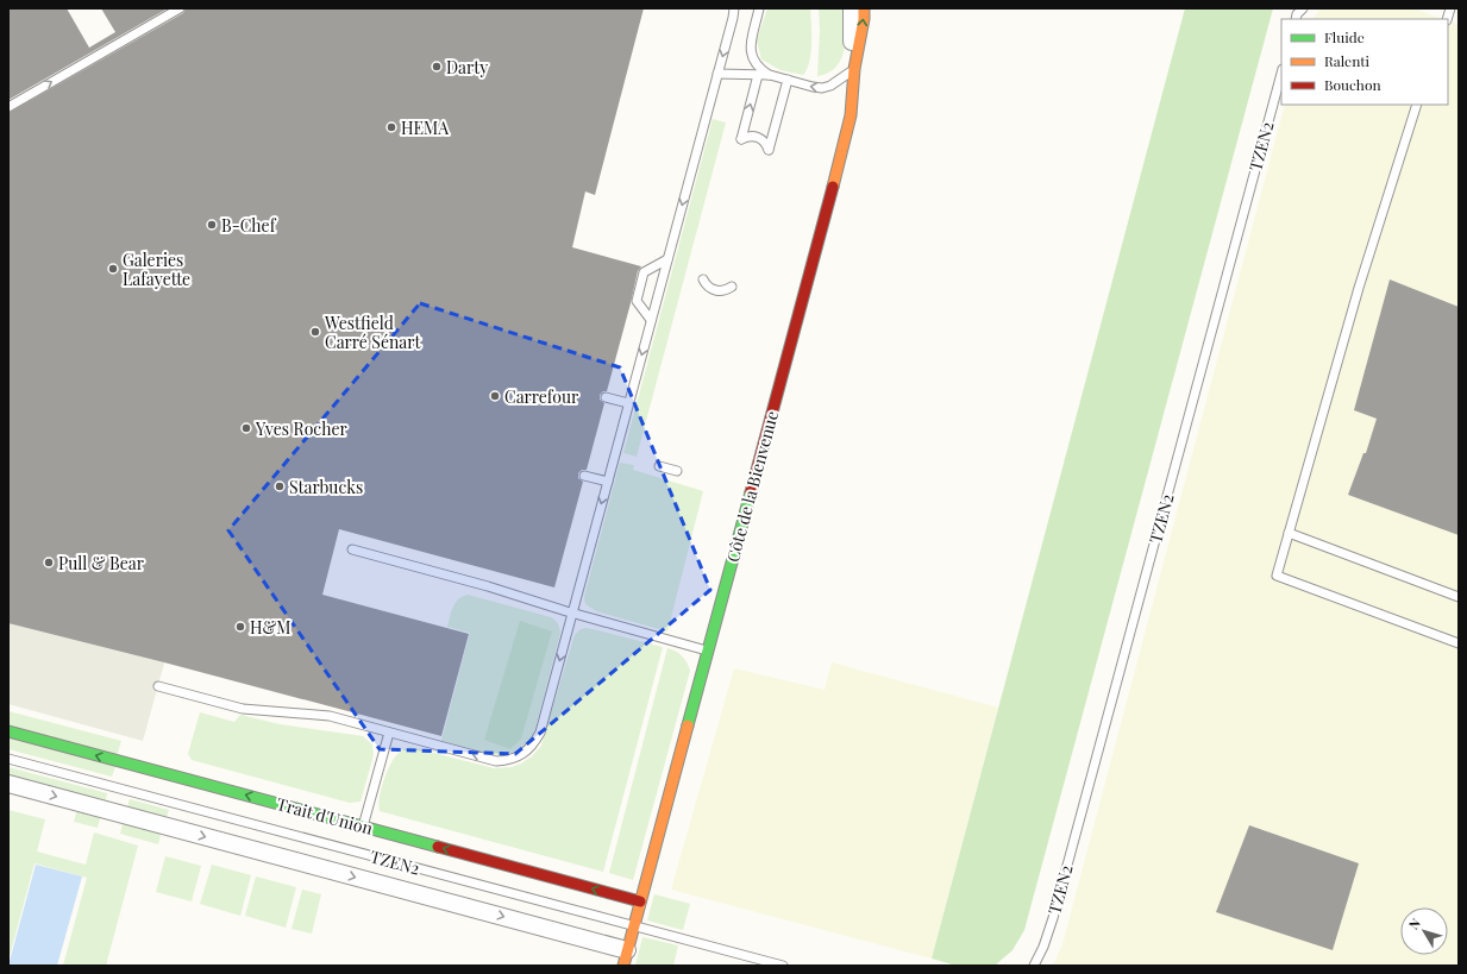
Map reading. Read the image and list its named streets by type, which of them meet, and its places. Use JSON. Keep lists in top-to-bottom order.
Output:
{
  "streets": {
    "street": ["Côte de la Bienvenue", "Trait d'Union"],
    "lane": ["TZEN2"]
  },
  "crossings": [
    ["TZEN2", "Côte de la Bienvenue"],
    ["Côte de la Bienvenue", "Trait d'Union"]
  ],
  "places": [
    "Darty",
    "HEMA",
    "B-Chef",
    "Galeries Lafayette",
    "Westfield Carré Sénart",
    "Carrefour",
    "Yves Rocher",
    "Starbucks",
    "Pull & Bear",
    "H&M"
  ],
  "legend": ["Fluide", "Ralenti", "Bouchon"],
  "north": "top left"
}
